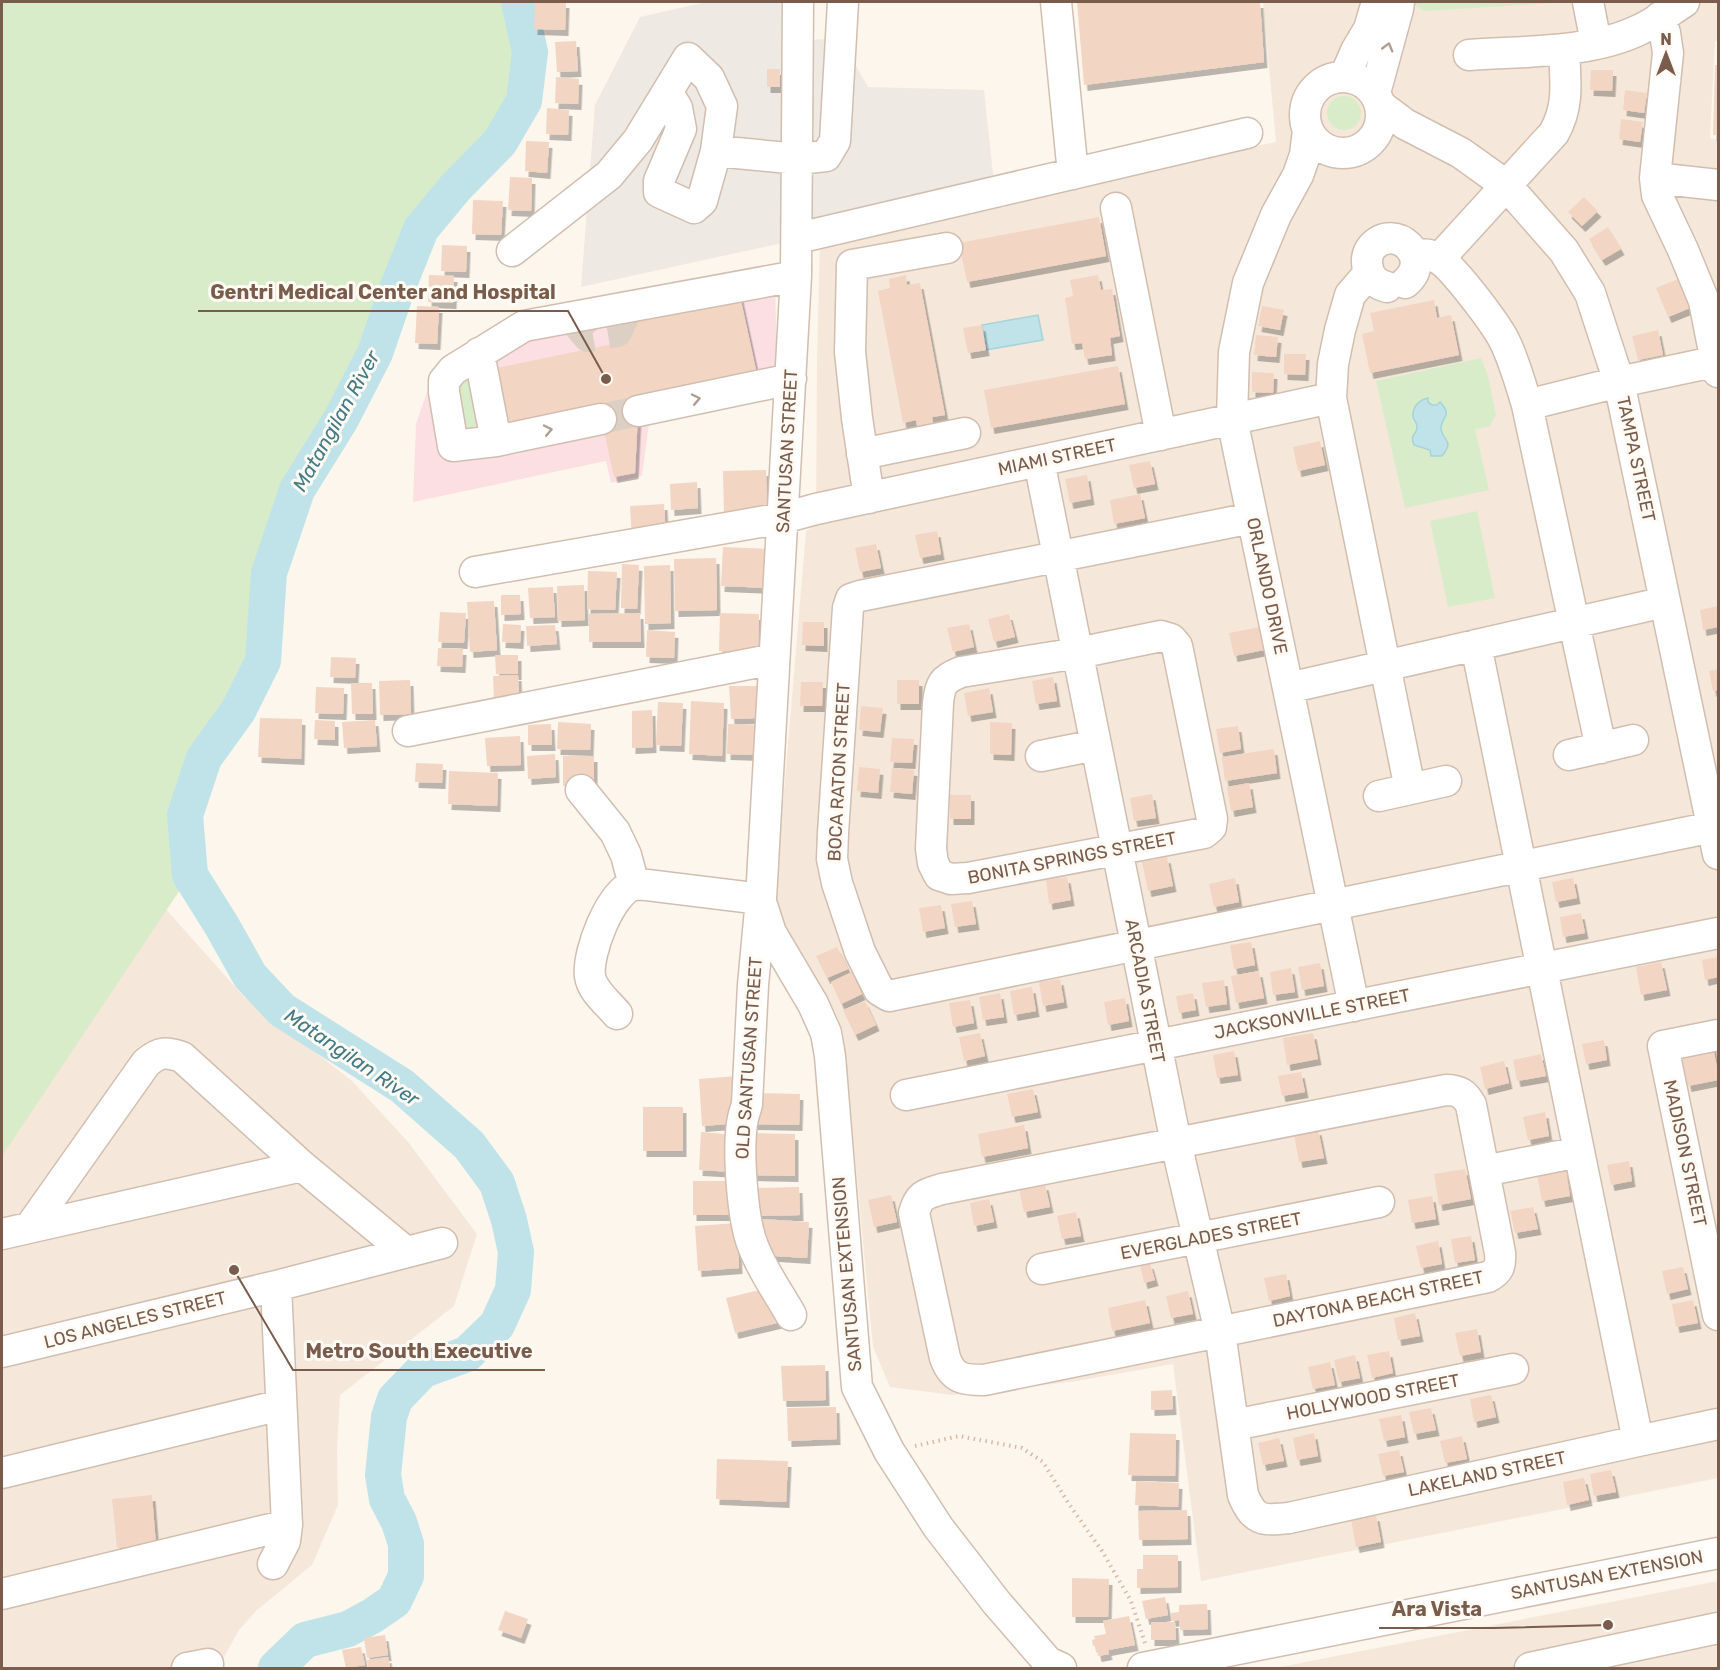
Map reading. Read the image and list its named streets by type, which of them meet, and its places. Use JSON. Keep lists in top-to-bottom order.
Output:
{
  "streets": {
    "street": [
      "SANTUSAN STREET",
      "MIAMI STREET",
      "TAMPA STREET",
      "ORLANDO DRIVE",
      "BOCA RATON STREET",
      "BONITA SPRINGS STREET",
      "ARCADIA STREET",
      "JACKSONVILLE STREET",
      "OLD SANTUSAN STREET",
      "MADISON STREET",
      "EVERGLADES STREET",
      "SANTUSAN EXTENSION",
      "DAYTONA BEACH STREET",
      "LOS ANGELES STREET",
      "HOLLYWOOD STREET",
      "LAKELAND STREET"
    ]
  },
  "crossings": [
    ["SANTUSAN STREET", "MIAMI STREET"],
    ["SANTUSAN STREET", "OLD SANTUSAN STREET"],
    ["SANTUSAN STREET", "SANTUSAN EXTENSION"],
    ["MIAMI STREET", "ORLANDO DRIVE"],
    ["MIAMI STREET", "ARCADIA STREET"],
    ["TAMPA STREET", "ORLANDO DRIVE"],
    ["TAMPA STREET", "BOCA RATON STREET"],
    ["ORLANDO DRIVE", "BOCA RATON STREET"],
    ["ORLANDO DRIVE", "JACKSONVILLE STREET"],
    ["BOCA RATON STREET", "ARCADIA STREET"],
    ["BONITA SPRINGS STREET", "ARCADIA STREET"],
    ["ARCADIA STREET", "JACKSONVILLE STREET"],
    ["ARCADIA STREET", "EVERGLADES STREET"],
    ["ARCADIA STREET", "DAYTONA BEACH STREET"],
    ["ARCADIA STREET", "HOLLYWOOD STREET"],
    ["ARCADIA STREET", "LAKELAND STREET"],
    ["OLD SANTUSAN STREET", "SANTUSAN EXTENSION"]
  ],
  "water": ["Matangilan River"],
  "places": ["Gentri Medical Center and Hospital", "Metro South Executive", "Ara Vista"],
  "north": "top"
}
